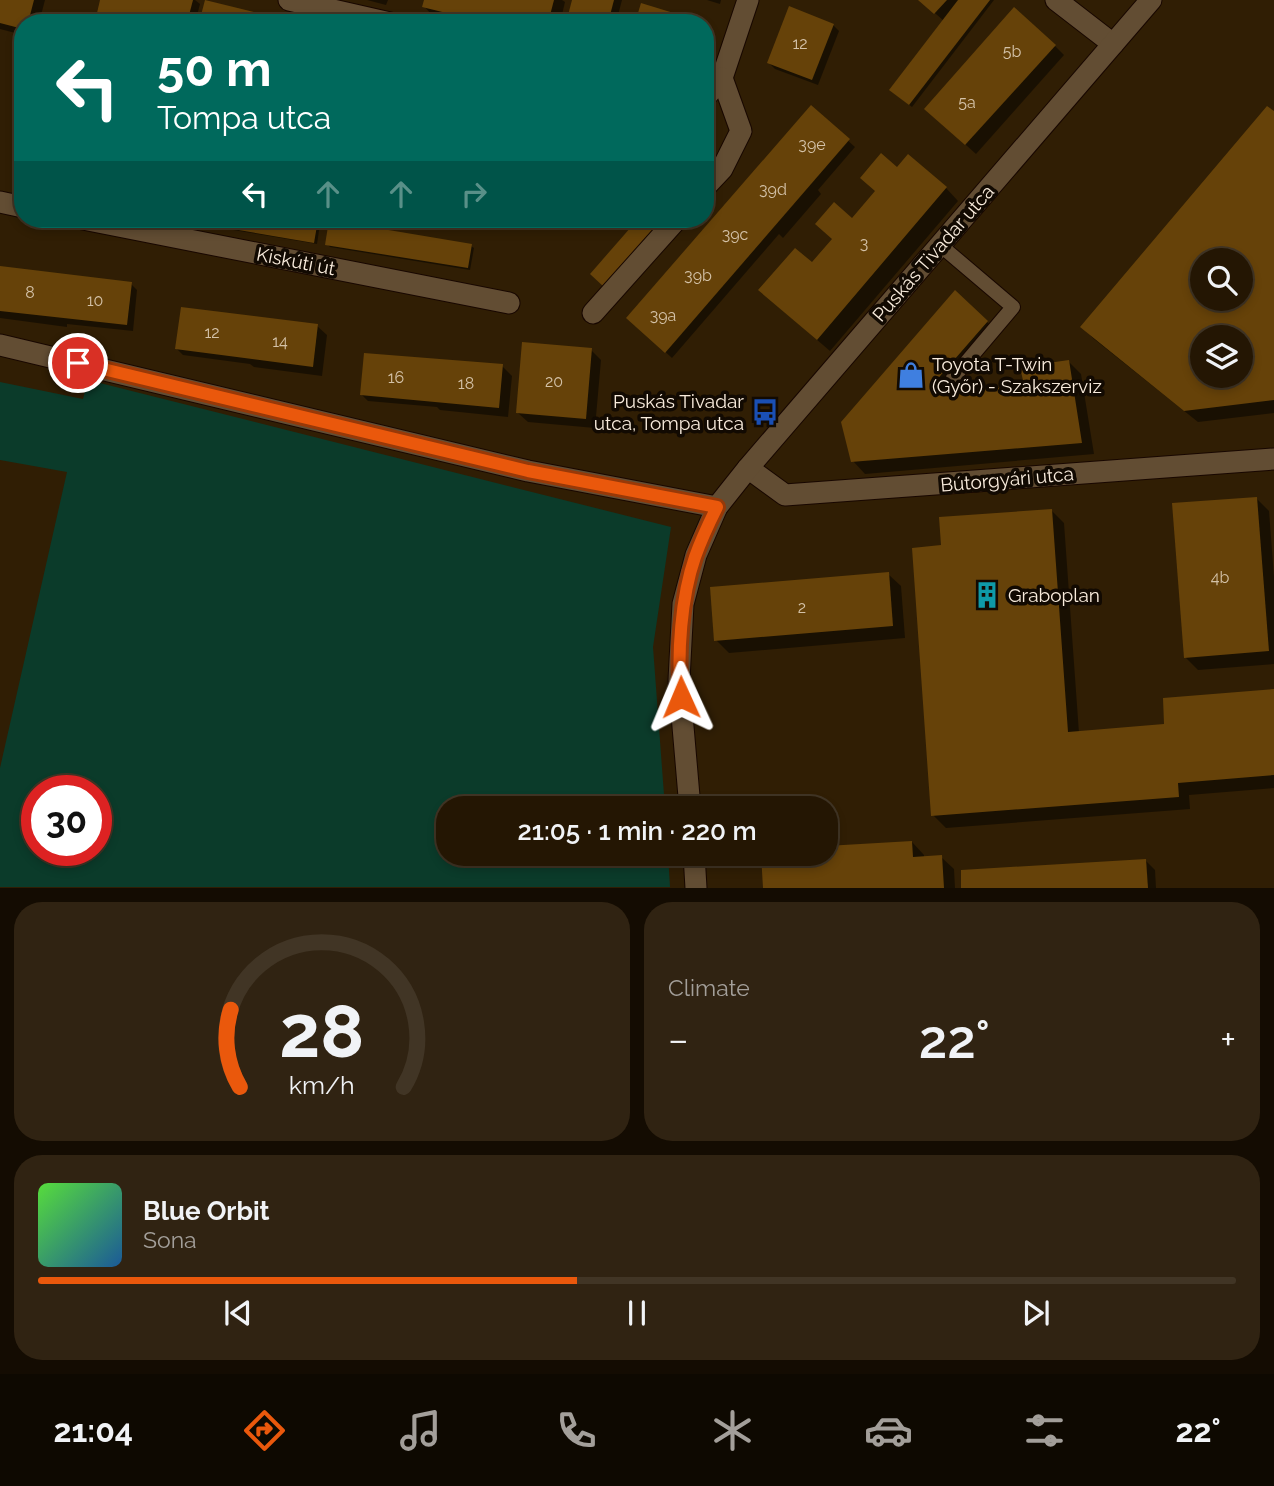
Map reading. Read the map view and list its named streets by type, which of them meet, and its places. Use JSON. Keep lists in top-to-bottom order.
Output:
{
  "streets": {
    "street": ["Puskás Tivadar utca", "Kiskúti út", "Bútorgyári utca"]
  },
  "crossings": [
    ["Puskás Tivadar utca", "Bútorgyári utca"]
  ],
  "places": {
    "shop": ["Toyota T-Twin (Győr) - Szakszerviz"],
    "bus stop": ["Puskás Tivadar utca, Tompa utca"],
    "building": ["Graboplan"]
  },
  "house_numbers": [
    "12",
    "5b",
    "5a",
    "39e",
    "39d",
    "39c",
    "3",
    "39b",
    "8",
    "10",
    "39a",
    "12",
    "14",
    "16",
    "20",
    "18",
    "4b",
    "2"
  ],
  "page": {
    "turn": ["50 m", "Tompa utca"],
    "limit": "30",
    "trip": "21:05 · 1 min · 220 m",
    "tile": "Climate",
    "heat": ["−", "22°", "+"],
    "song": ["Blue Orbit", "Sona"],
    "tabs": ["21:04", "22°"],
    "gauge": ["28", "km/h"]
  }
}
